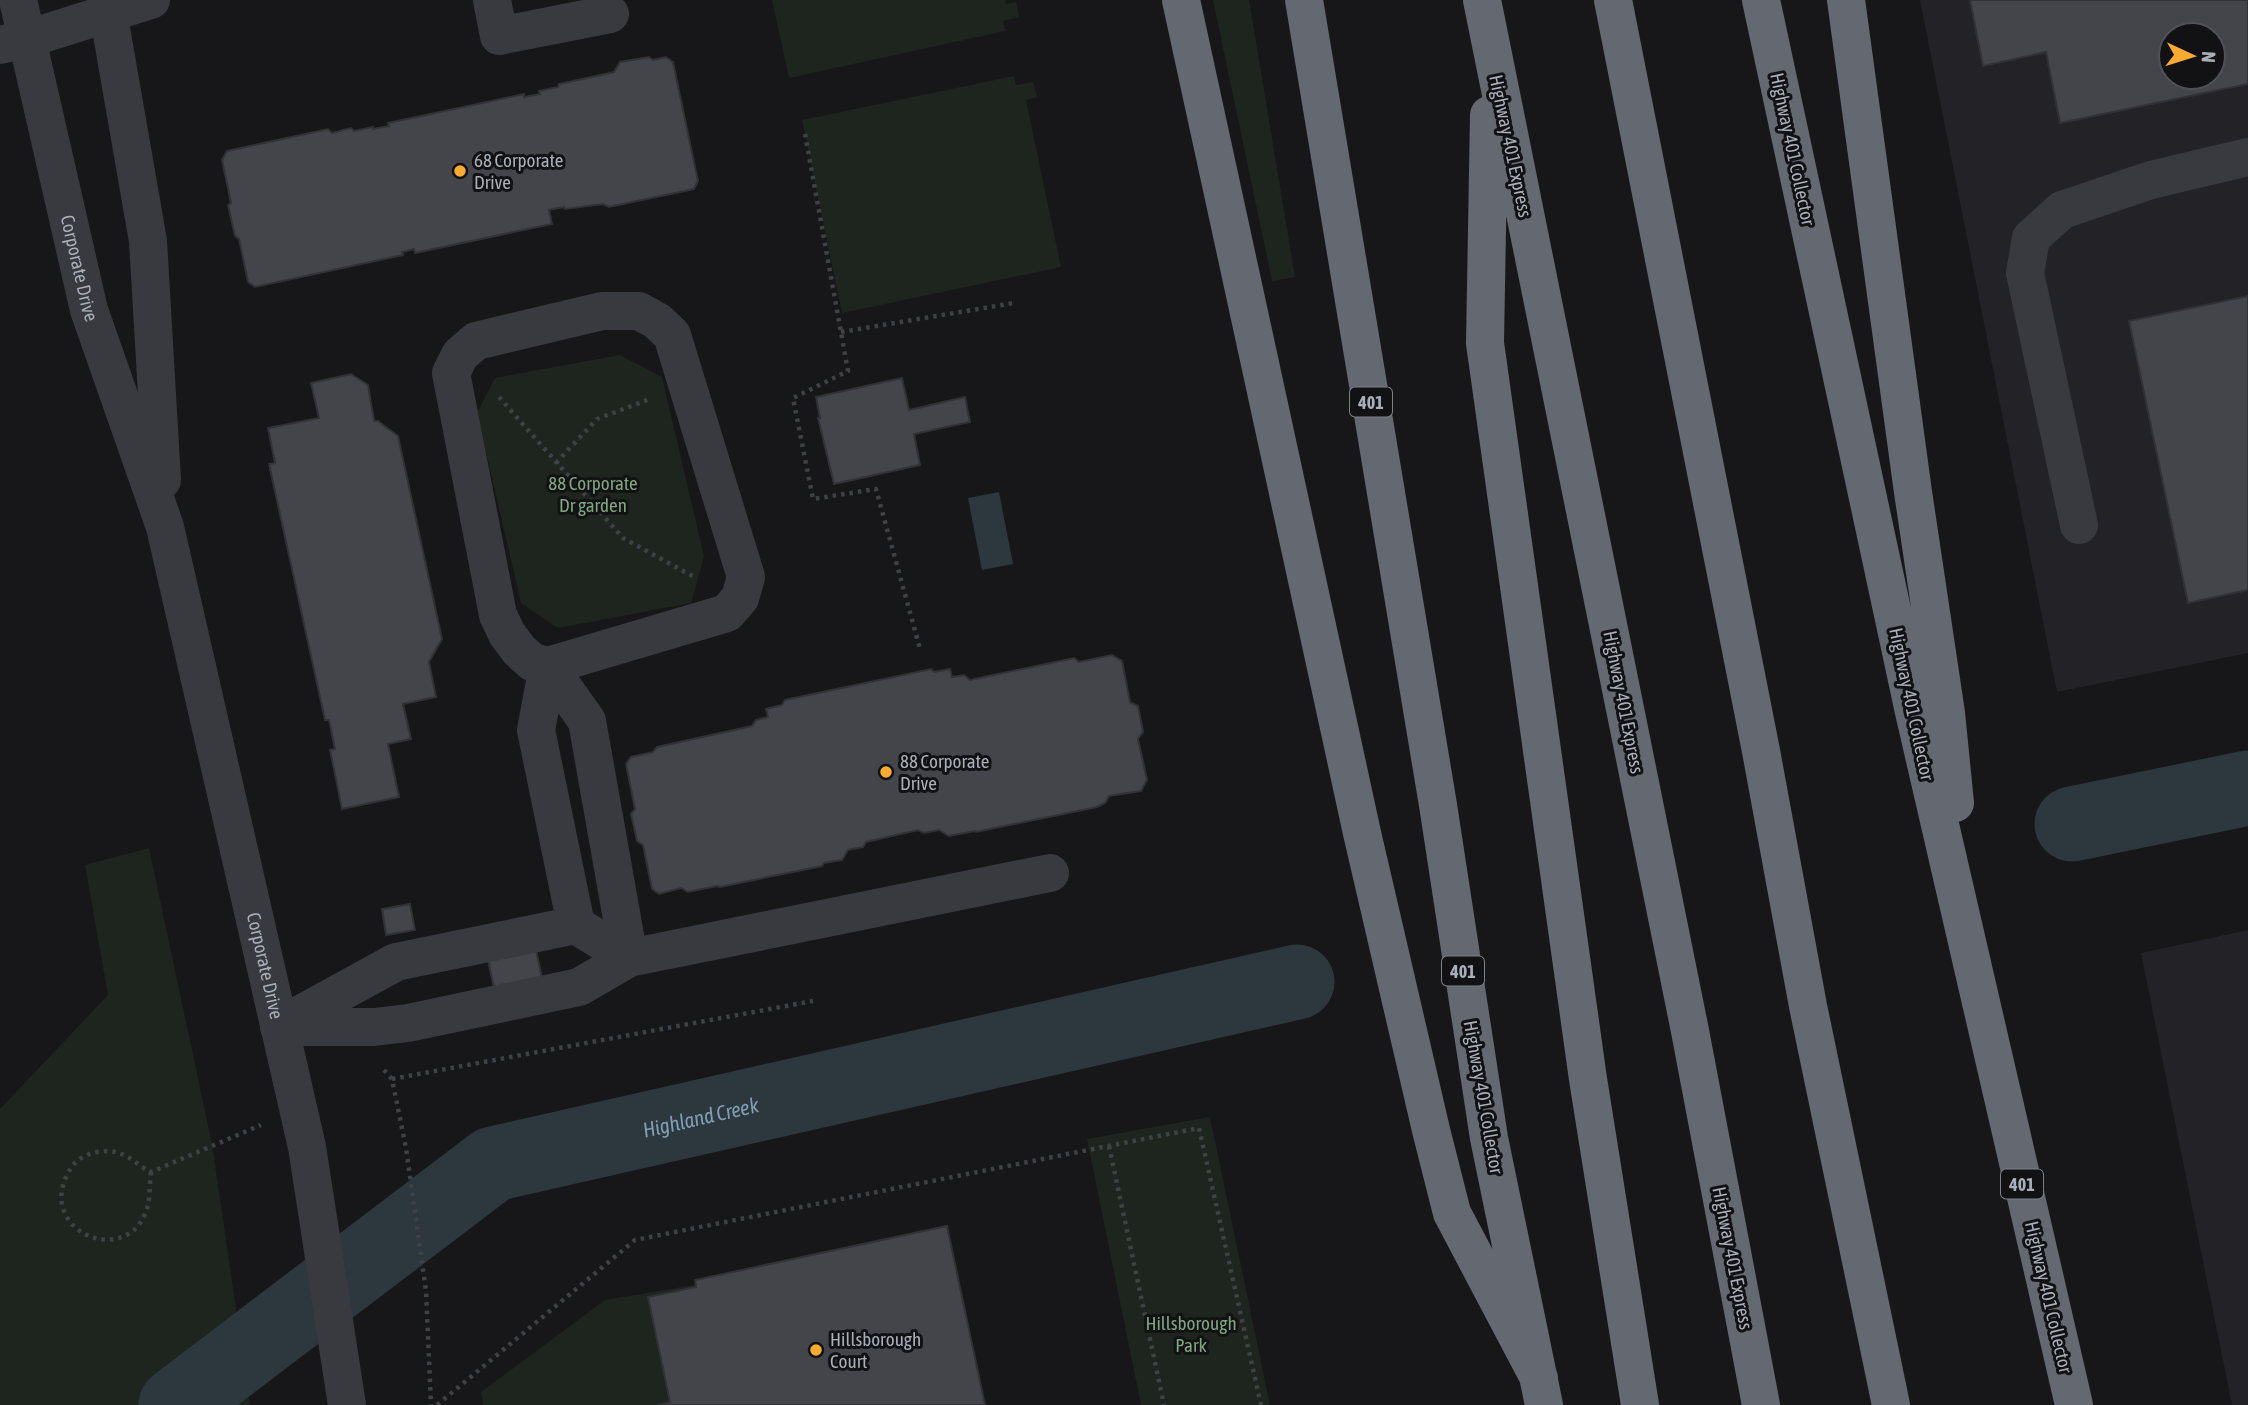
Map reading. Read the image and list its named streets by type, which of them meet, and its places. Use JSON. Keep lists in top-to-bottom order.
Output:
{
  "streets": {
    "highway": ["Highway 401 Express", "Highway 401 Collector", "401"],
    "street": ["Corporate Drive"]
  },
  "water": ["Highland Creek"],
  "parks": ["88 Corporate Dr garden", "Hillsborough Park"],
  "places": ["68 Corporate Drive", "88 Corporate Drive", "Hillsborough Court"],
  "north": "right"
}
